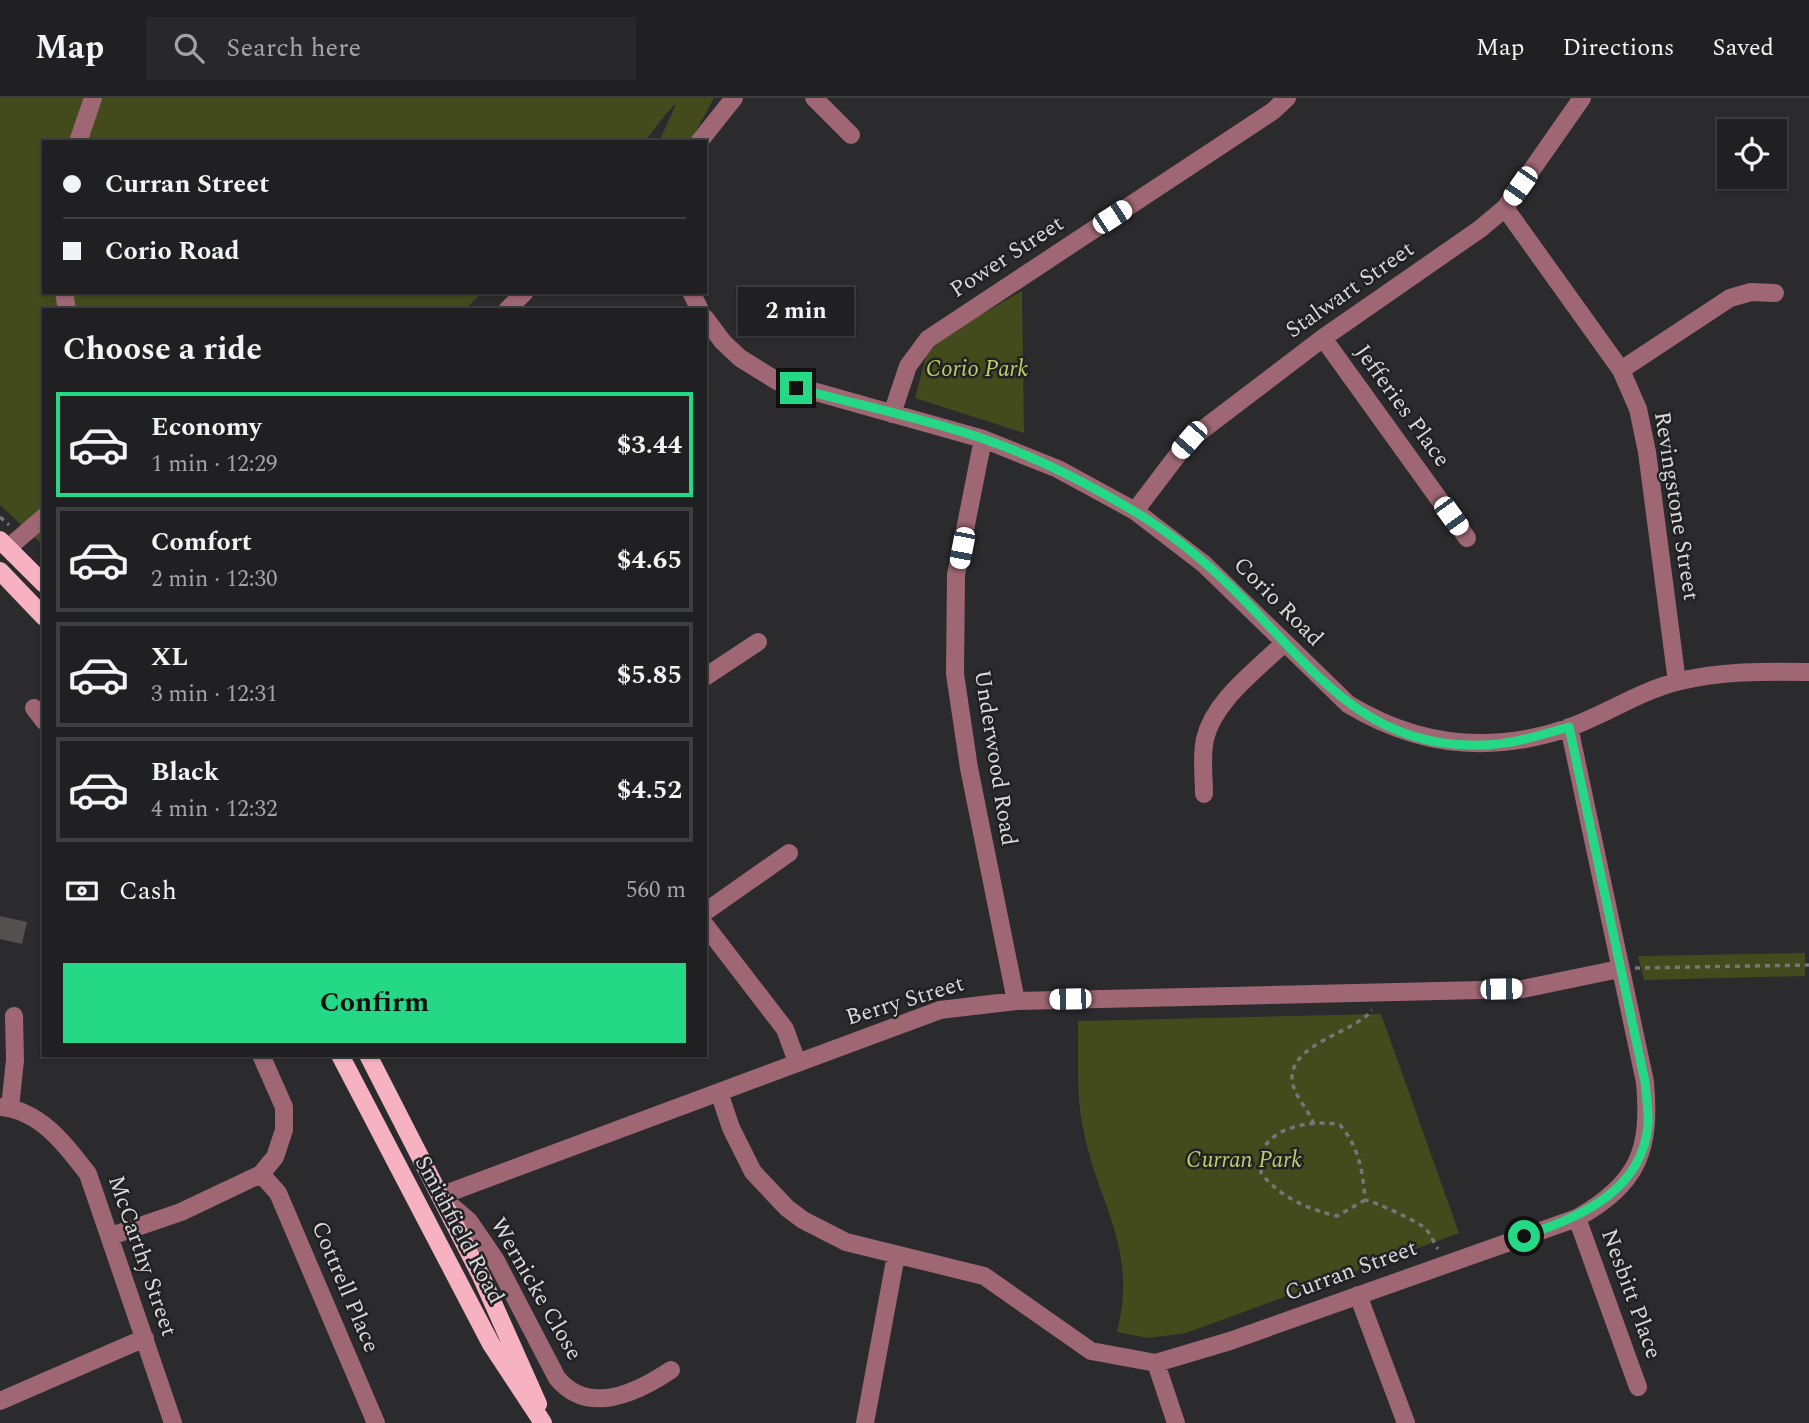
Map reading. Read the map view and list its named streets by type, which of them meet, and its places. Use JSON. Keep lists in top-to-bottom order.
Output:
{
  "streets": {
    "main road": ["Smithfield Road"],
    "street": [
      "Power Street",
      "Stalwart Street",
      "Jefferies Place",
      "Revingstone Street",
      "Corio Road",
      "Underwood Road",
      "Berry Street",
      "McCarthy Street",
      "Curran Street",
      "Cottrell Place",
      "Wernicke Close",
      "Nesbitt Place"
    ]
  },
  "crossings": [
    ["Power Street", "Corio Road"],
    ["Stalwart Street", "Jefferies Place"],
    ["Stalwart Street", "Revingstone Street"],
    ["Stalwart Street", "Corio Road"],
    ["Revingstone Street", "Corio Road"],
    ["Corio Road", "Underwood Road"],
    ["Corio Road", "Curran Street"],
    ["Underwood Road", "Berry Street"],
    ["Berry Street", "Smithfield Road"],
    ["Berry Street", "Curran Street"],
    ["Berry Street", "Wernicke Close"],
    ["Smithfield Road", "Wernicke Close"],
    ["Curran Street", "Nesbitt Place"]
  ],
  "parks": ["Corio Park", "Curran Park"],
  "page": {
    "header": "Map",
    "search": "Search here",
    "nav": ["Map", "Directions", "Saved"],
    "banner": ["Curran Street", "Corio Road"],
    "bubble": "2 min",
    "heading": "Choose a ride",
    "list": [
      {
        "name": "Economy",
        "note": "1 min · 12:29",
        "value": "$3.44"
      },
      {
        "name": "Comfort",
        "note": "2 min · 12:30",
        "value": "$4.65"
      },
      {
        "name": "XL",
        "note": "3 min · 12:31",
        "value": "$5.85"
      },
      {
        "name": "Black",
        "note": "4 min · 12:32",
        "value": "$4.52"
      }
    ],
    "pay": ["Cash", "560 m"],
    "buttons": "Confirm"
  }
}
